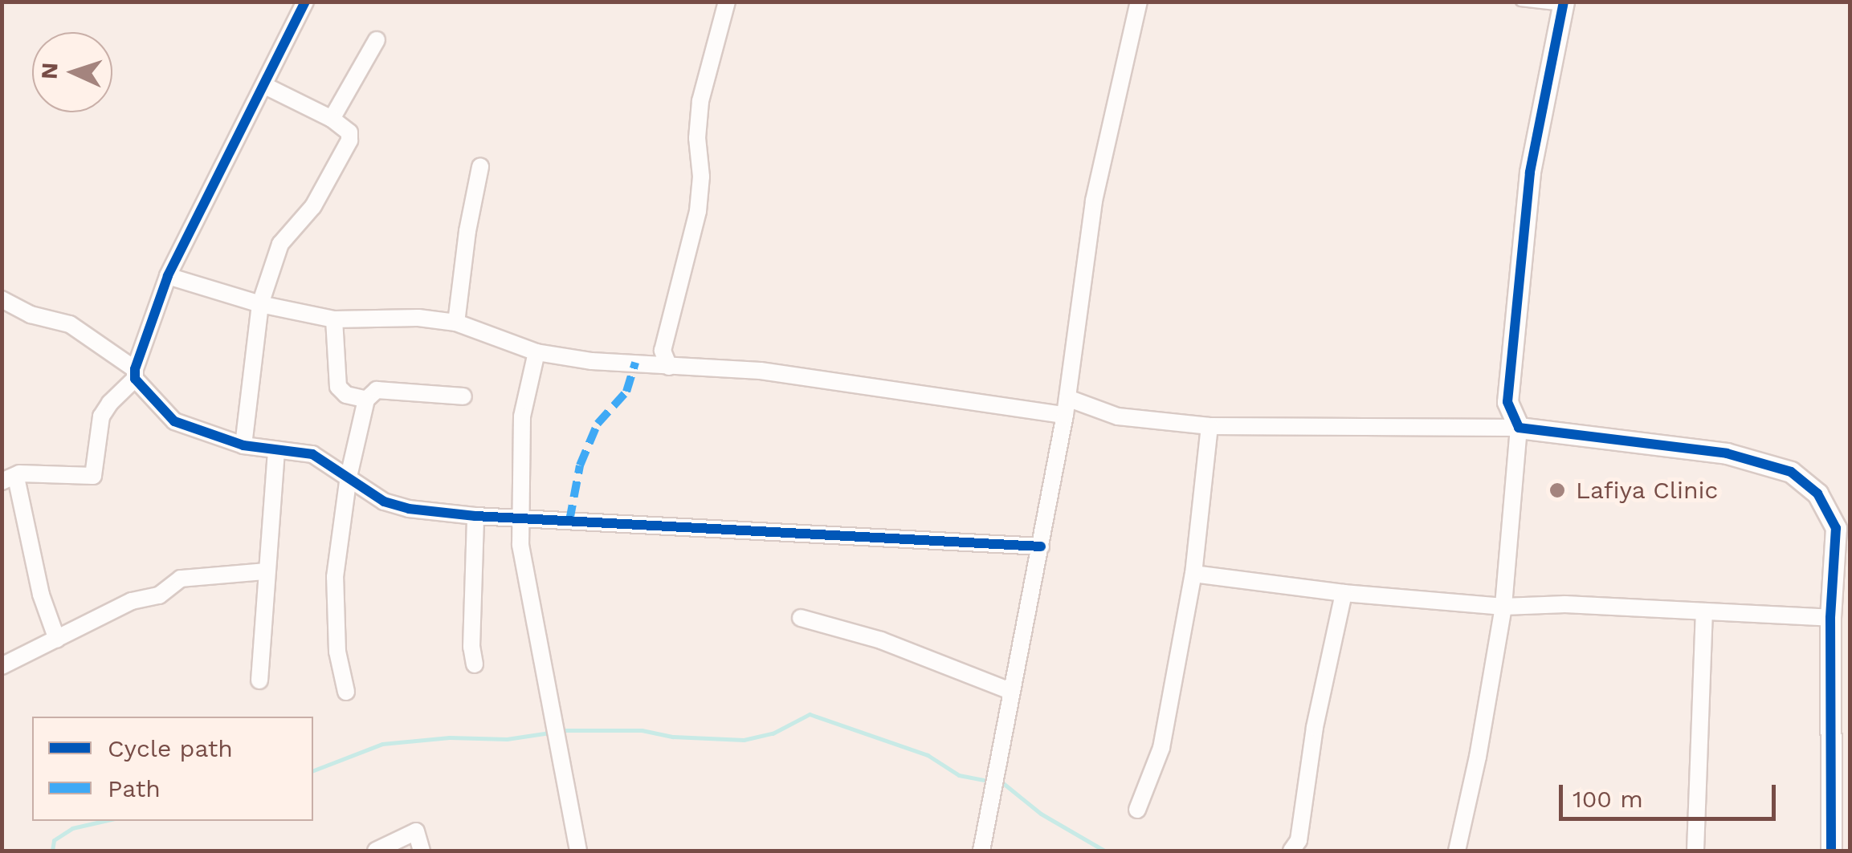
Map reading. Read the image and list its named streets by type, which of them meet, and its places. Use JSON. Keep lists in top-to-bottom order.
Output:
{
  "places": ["Lafiya Clinic"],
  "legend": ["Cycle path", "Path"],
  "scale_bar": "100 m",
  "north": "left"
}
